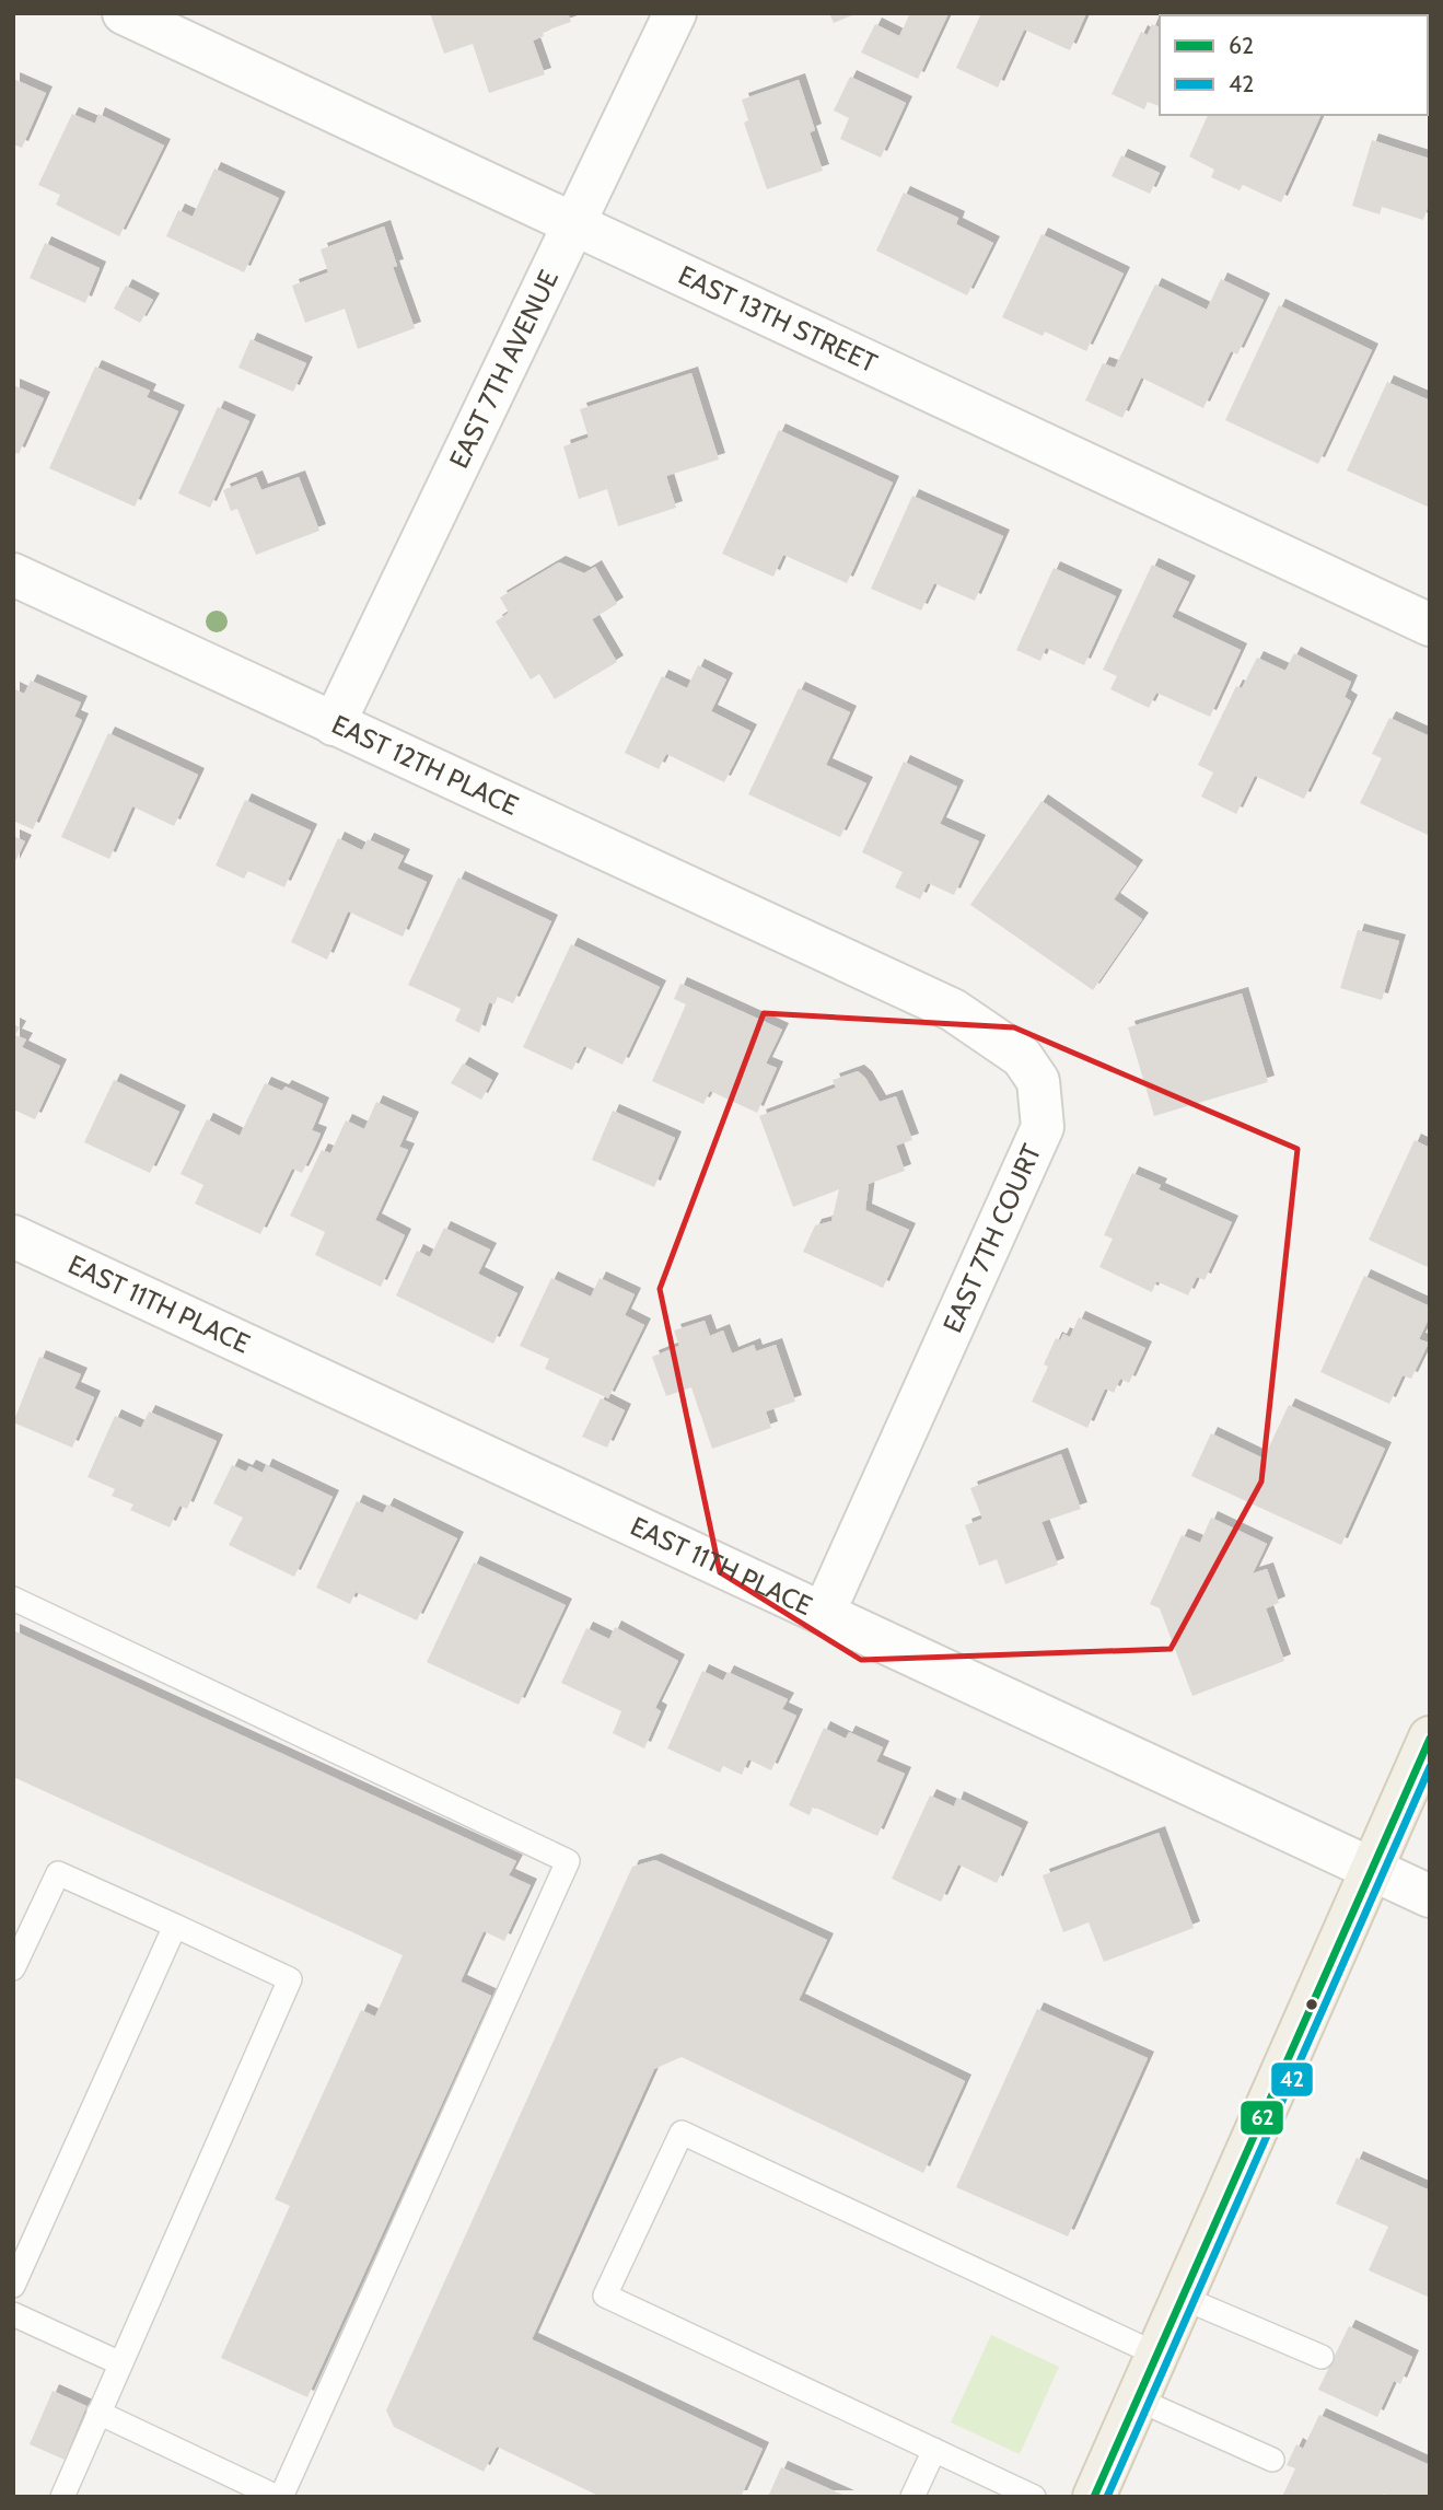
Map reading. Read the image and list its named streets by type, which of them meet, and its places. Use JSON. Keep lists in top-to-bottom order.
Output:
{
  "streets": {
    "street": [
      "EAST 13TH STREET",
      "EAST 7TH AVENUE",
      "EAST 12TH PLACE",
      "EAST 7TH COURT",
      "EAST 11TH PLACE"
    ]
  },
  "crossings": [
    ["EAST 13TH STREET", "EAST 7TH AVENUE"],
    ["EAST 7TH AVENUE", "EAST 12TH PLACE"],
    ["EAST 12TH PLACE", "EAST 7TH COURT"],
    ["EAST 7TH COURT", "EAST 11TH PLACE"]
  ],
  "lines": ["transit line 62", "transit line 42"],
  "legend": ["62", "42"]
}
